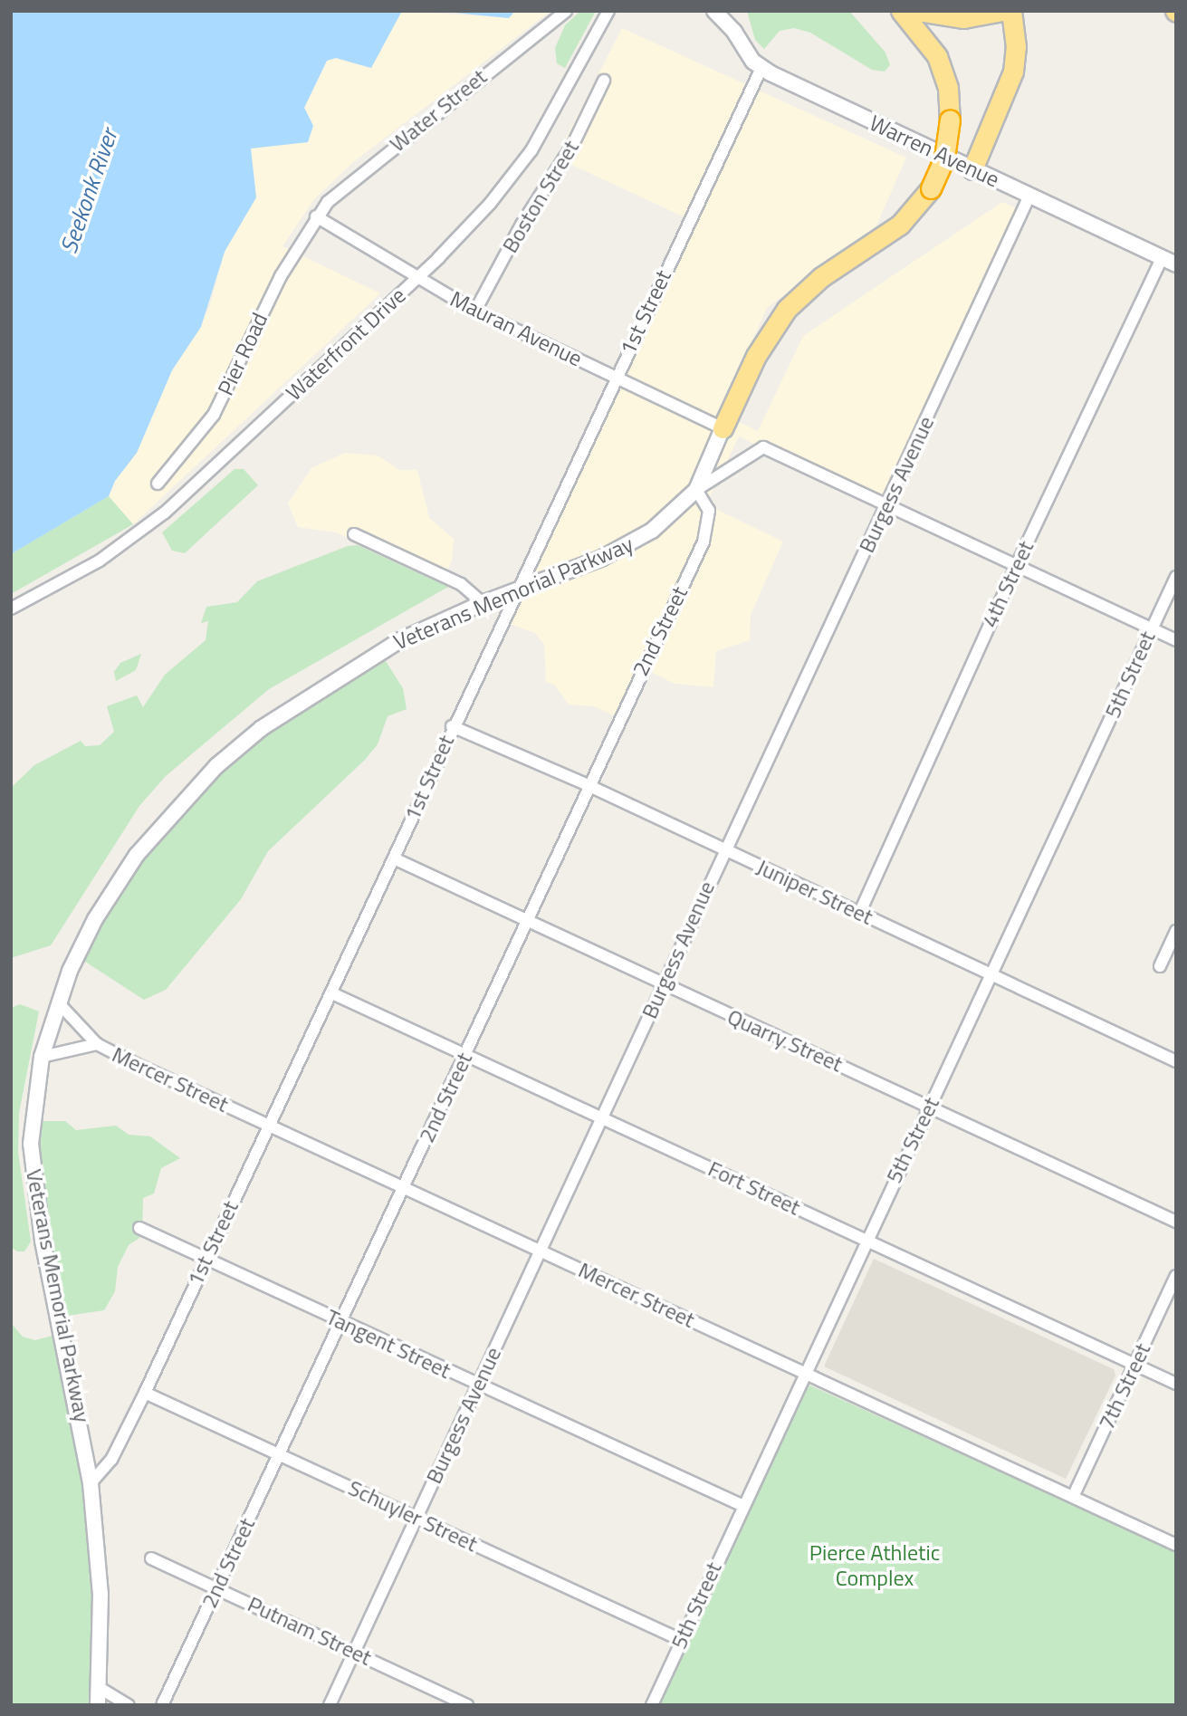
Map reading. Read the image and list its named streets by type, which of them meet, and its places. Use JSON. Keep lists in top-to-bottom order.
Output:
{
  "streets": {
    "main road": ["Warren Avenue", "Veterans Memorial Parkway"],
    "street": [
      "Water Street",
      "Boston Street",
      "1st Street",
      "Mauran Avenue",
      "Waterfront Drive",
      "Pier Road",
      "Burgess Avenue",
      "4th Street",
      "2nd Street",
      "5th Street",
      "Juniper Street",
      "Quarry Street",
      "Mercer Street",
      "Fort Street",
      "Tangent Street",
      "7th Street",
      "Schuyler Street",
      "Putnam Street"
    ]
  },
  "crossings": [
    ["Water Street", "Mauran Avenue"],
    ["Water Street", "Pier Road"],
    ["Warren Avenue", "1st Street"],
    ["Warren Avenue", "Burgess Avenue"],
    ["Warren Avenue", "4th Street"],
    ["Boston Street", "Mauran Avenue"],
    ["1st Street", "Mauran Avenue"],
    ["1st Street", "Veterans Memorial Parkway"],
    ["1st Street", "Juniper Street"],
    ["1st Street", "Quarry Street"],
    ["1st Street", "Mercer Street"],
    ["1st Street", "Fort Street"],
    ["1st Street", "Tangent Street"],
    ["1st Street", "Schuyler Street"],
    ["Mauran Avenue", "Waterfront Drive"],
    ["Mauran Avenue", "Pier Road"],
    ["Mauran Avenue", "Veterans Memorial Parkway"],
    ["Burgess Avenue", "Juniper Street"],
    ["Burgess Avenue", "Quarry Street"],
    ["Burgess Avenue", "Mercer Street"],
    ["Burgess Avenue", "Fort Street"],
    ["Burgess Avenue", "Tangent Street"],
    ["Burgess Avenue", "Schuyler Street"],
    ["Burgess Avenue", "Putnam Street"],
    ["4th Street", "Juniper Street"],
    ["Veterans Memorial Parkway", "2nd Street"],
    ["Veterans Memorial Parkway", "Mercer Street"],
    ["2nd Street", "Juniper Street"],
    ["2nd Street", "Quarry Street"],
    ["2nd Street", "Mercer Street"],
    ["2nd Street", "Fort Street"],
    ["2nd Street", "Tangent Street"],
    ["2nd Street", "Schuyler Street"],
    ["2nd Street", "Putnam Street"],
    ["5th Street", "Juniper Street"],
    ["5th Street", "Quarry Street"],
    ["5th Street", "Mercer Street"],
    ["5th Street", "Fort Street"],
    ["5th Street", "Tangent Street"],
    ["5th Street", "Schuyler Street"],
    ["Mercer Street", "7th Street"],
    ["Fort Street", "7th Street"]
  ],
  "water": ["Seekonk River"],
  "parks": ["Pierce Athletic Complex"]
}
